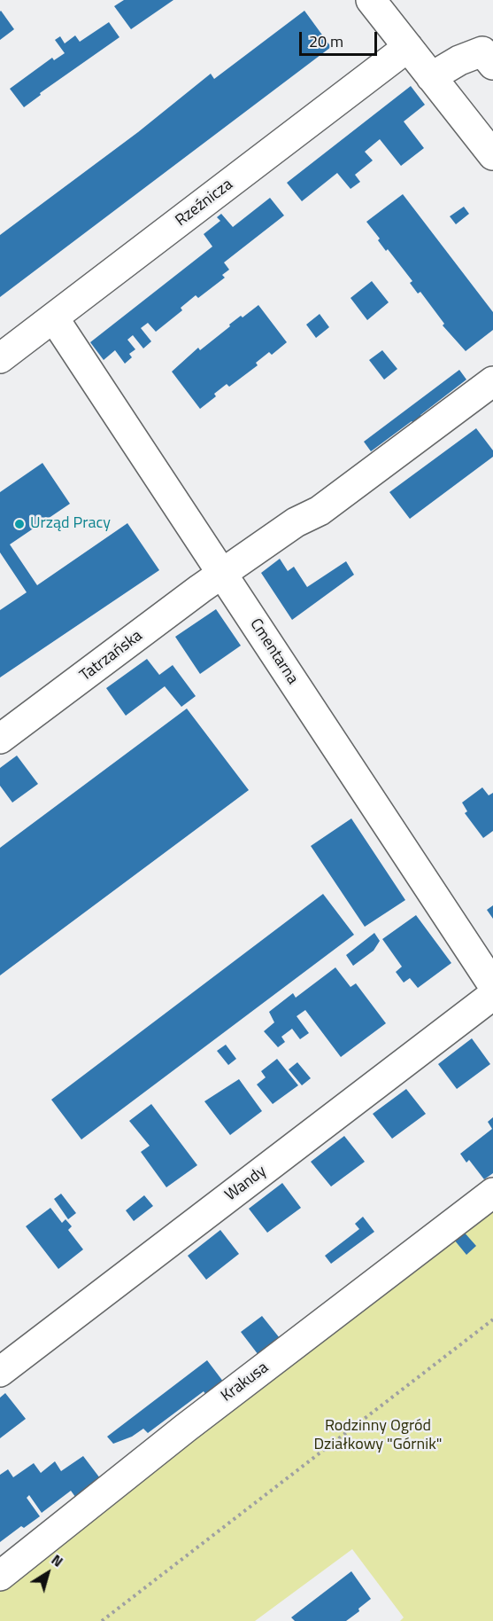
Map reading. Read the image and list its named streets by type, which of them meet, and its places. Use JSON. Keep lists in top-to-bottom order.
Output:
{
  "streets": {
    "street": [
      "Rzeźnicza",
      "Cmentarna",
      "Tatrzańska",
      "Wandy",
      "Krakusa"
    ]
  },
  "crossings": [
    ["Rzeźnicza", "Cmentarna"],
    ["Cmentarna", "Tatrzańska"]
  ],
  "parks": ["Rodzinny Ogród Działkowy \"Górnik\""],
  "places": ["Urząd Pracy"],
  "scale_bar": "20 m",
  "north": "top right"
}
